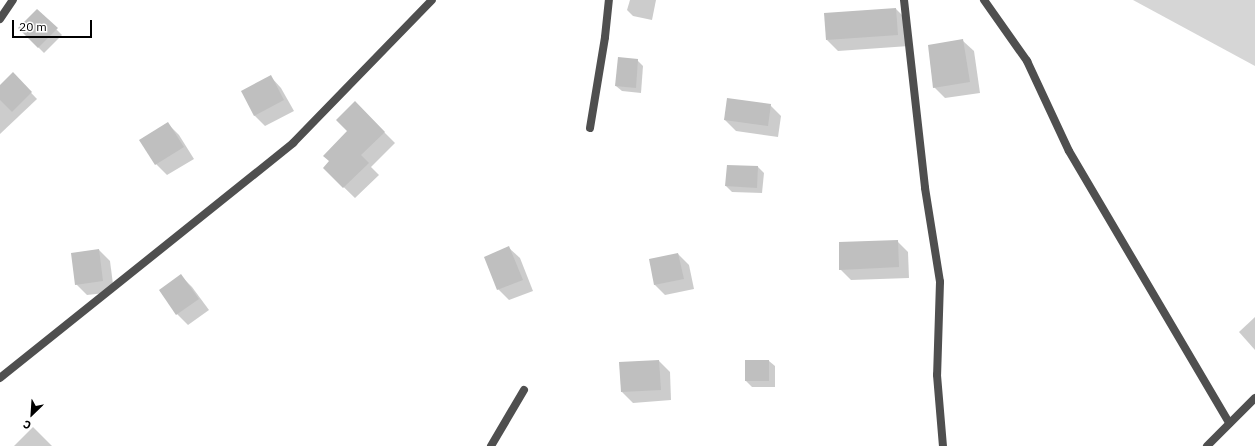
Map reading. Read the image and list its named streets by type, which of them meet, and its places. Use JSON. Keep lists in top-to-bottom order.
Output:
{
  "scale_bar": "20 m",
  "north": "bottom left"
}
